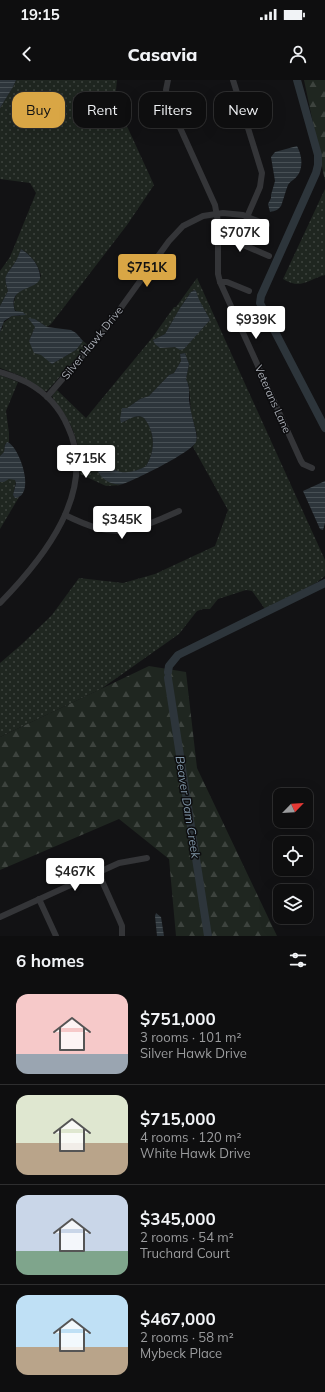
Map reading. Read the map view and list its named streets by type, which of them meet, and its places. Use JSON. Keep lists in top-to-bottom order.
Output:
{
  "streets": {
    "street": ["Silver Hawk Drive", "Veterans Lane"]
  },
  "crossings": [
    ["Silver Hawk Drive", "Veterans Lane"]
  ],
  "water": ["Beaver Dam Creek"],
  "north": "top right",
  "page": {
    "status": "19:15",
    "header": "Casavia",
    "chip": [
      "Buy",
      "Rent",
      "Filters",
      "New"
    ],
    "price": [
      "$707K",
      "$751K",
      "$939K",
      "$715K",
      "$345K",
      "$467K"
    ],
    "heading": "6 homes",
    "list": [
      {
        "name": "$751,000",
        "note": "3 rooms · 101 m² · Silver Hawk Drive"
      },
      {
        "name": "$715,000",
        "note": "4 rooms · 120 m² · White Hawk Drive"
      },
      {
        "name": "$345,000",
        "note": "2 rooms · 54 m² · Truchard Court"
      },
      {
        "name": "$467,000",
        "note": "2 rooms · 58 m² · Mybeck Place"
      }
    ]
  }
}
